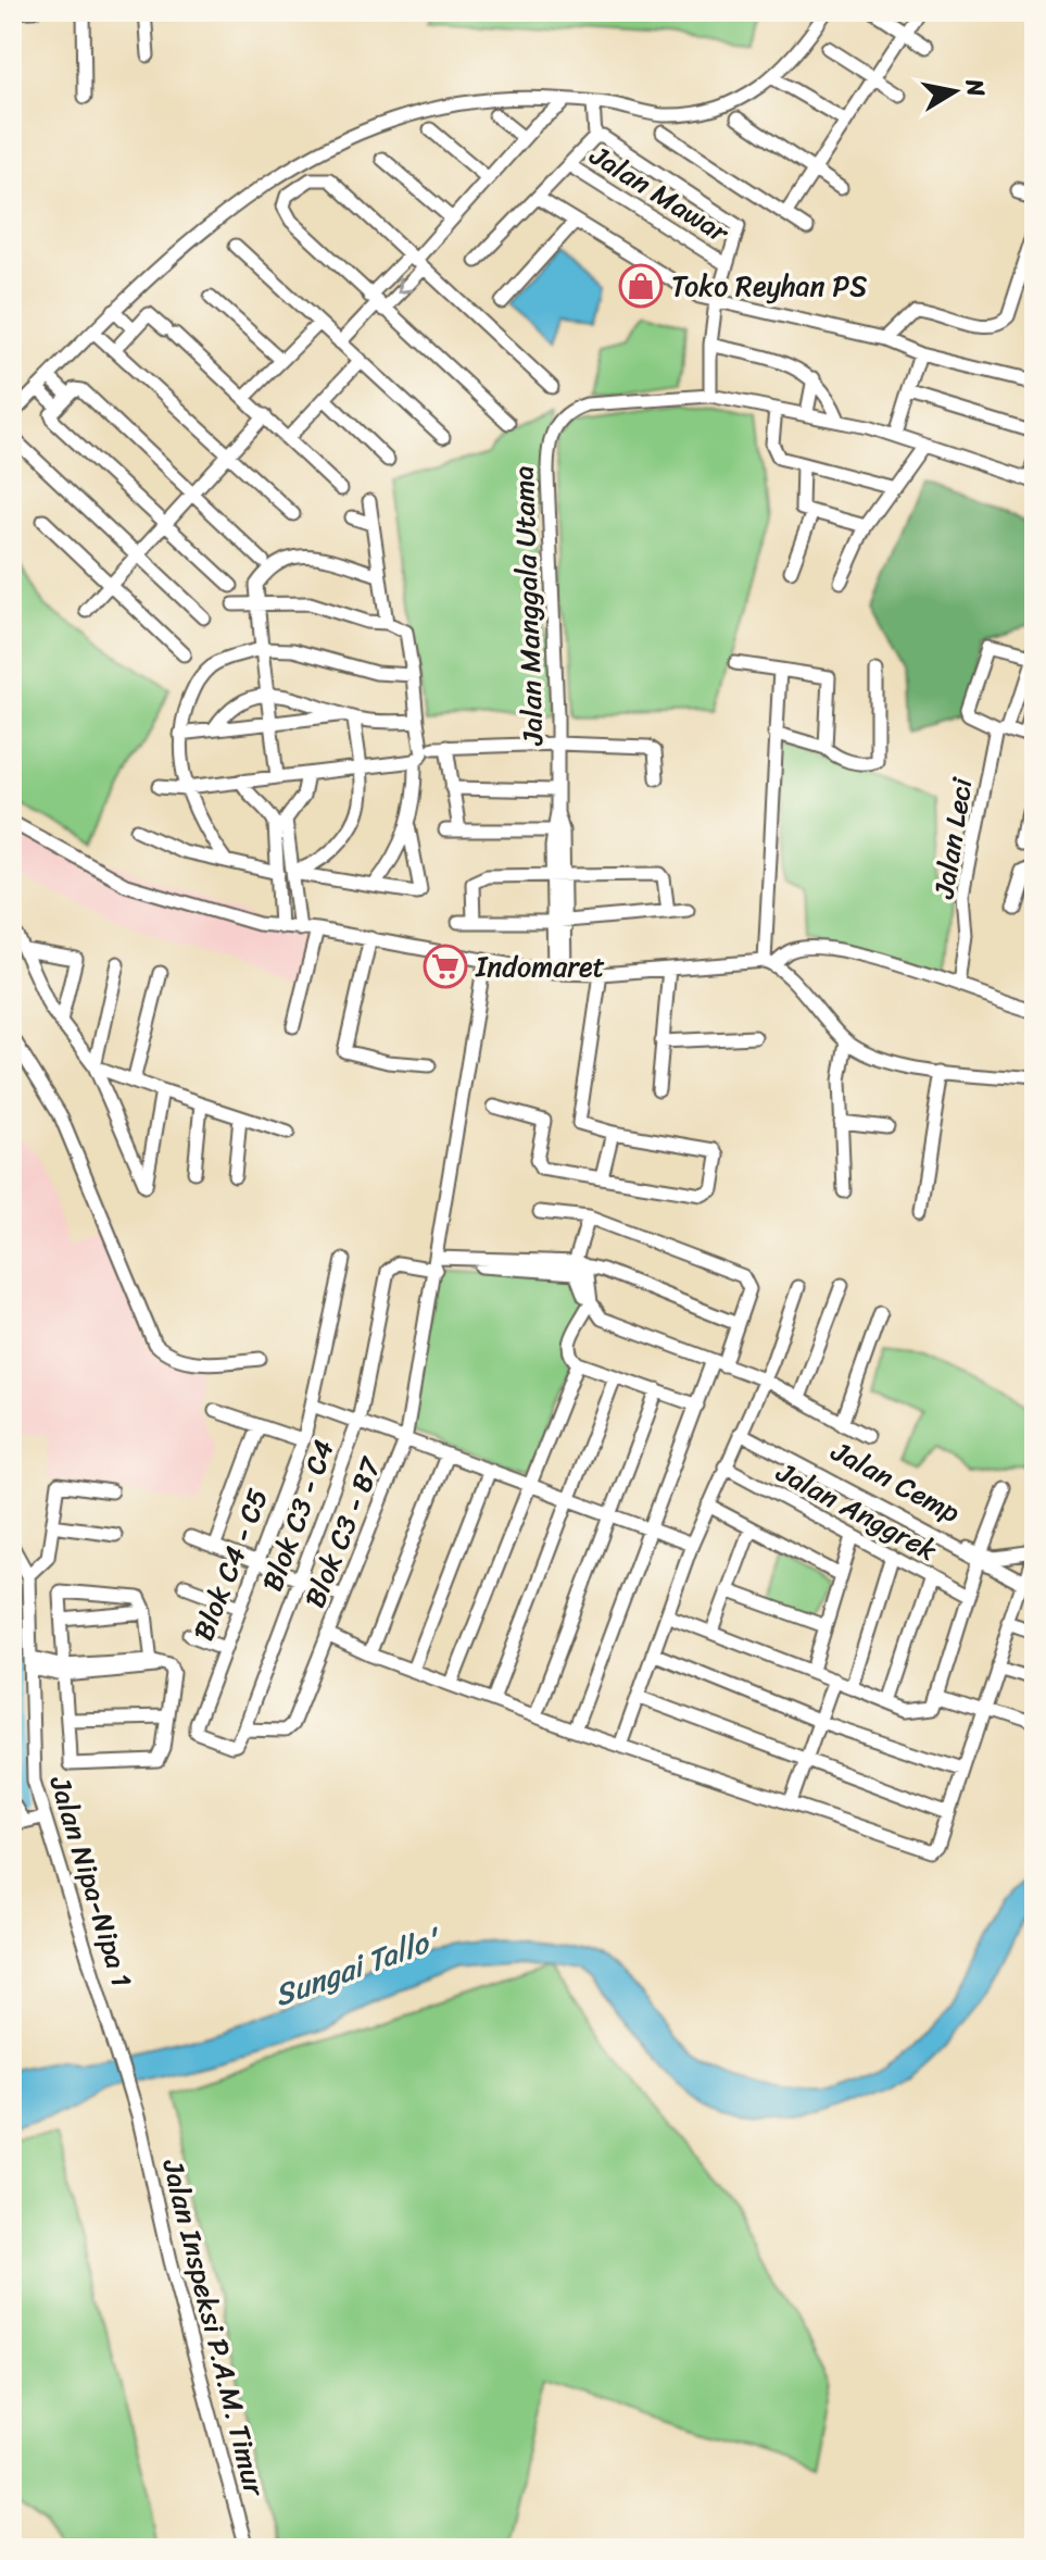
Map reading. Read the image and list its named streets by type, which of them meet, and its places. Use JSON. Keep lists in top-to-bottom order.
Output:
{
  "streets": {
    "street": [
      "Jalan Mawar",
      "Jalan Manggala Utama",
      "Jalan Leci",
      "Jalan Cemp",
      "Jalan Anggrek",
      "Blok C3 - C4",
      "Blok C3 - B7",
      "Blok C4 - C5",
      "Jalan Nipa-Nipa 1",
      "Jalan Inspeksi P.A.M. Timur"
    ]
  },
  "crossings": [
    ["Blok C3 - C4", "Blok C3 - B7"],
    ["Blok C3 - C4", "Blok C4 - C5"],
    ["Blok C3 - B7", "Blok C4 - C5"],
    ["Jalan Nipa-Nipa 1", "Jalan Inspeksi P.A.M. Timur"]
  ],
  "water": ["Sungai Tallo'"],
  "places": {
    "shop": ["Toko Reyhan PS"],
    "supermarket": ["Indomaret"]
  },
  "north": "right"
}
